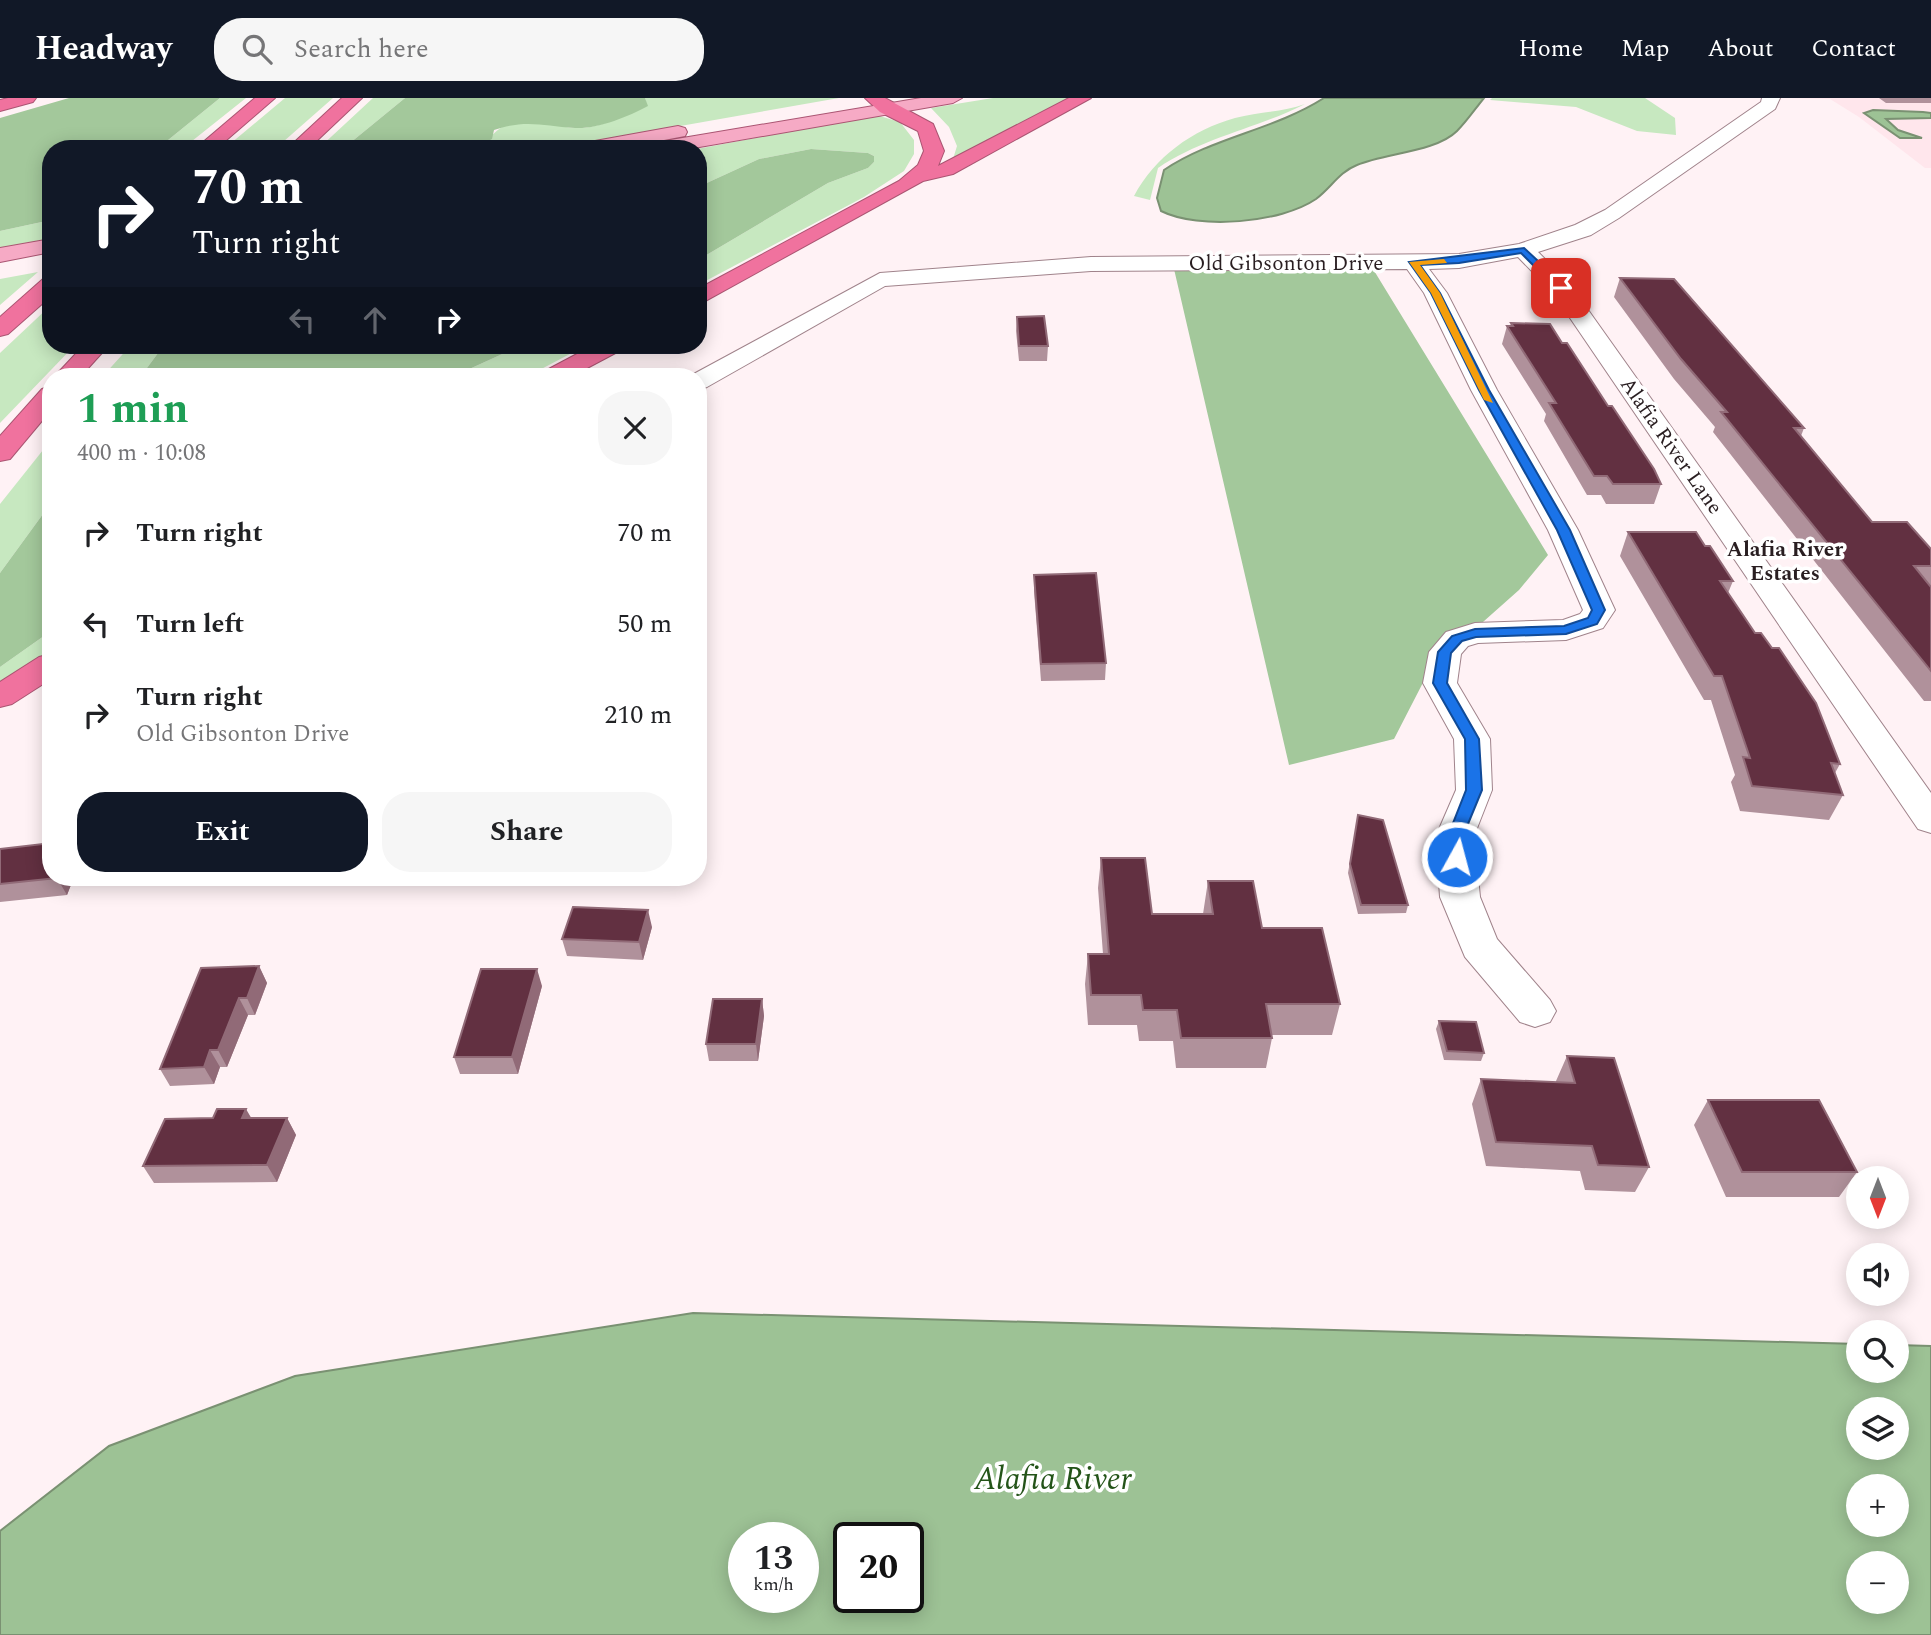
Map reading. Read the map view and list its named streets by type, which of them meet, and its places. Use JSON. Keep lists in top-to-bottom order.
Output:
{
  "streets": {
    "street": ["Old Gibsonton Drive", "Alafia River Lane"]
  },
  "crossings": [
    ["Old Gibsonton Drive", "Alafia River Lane"]
  ],
  "districts": ["Alafia River Estates"],
  "water": ["Alafia River"],
  "north": "bottom",
  "page": {
    "header": "Headway",
    "search": "Search here",
    "nav": [
      "Home",
      "Map",
      "About",
      "Contact"
    ],
    "turn": ["70 m", "Turn right"],
    "heading": ["1 min", "400 m · 10:08"],
    "list": [
      {
        "name": "Turn right",
        "value": "70 m"
      },
      {
        "name": "Turn left",
        "value": "50 m"
      },
      {
        "name": "Turn right",
        "note": "Old Gibsonton Drive",
        "value": "210 m"
      }
    ],
    "buttons": ["Exit", "Share"],
    "map_buttons": ["+", "−"],
    "speed": "13 km/h",
    "limit": "20"
  }
}
